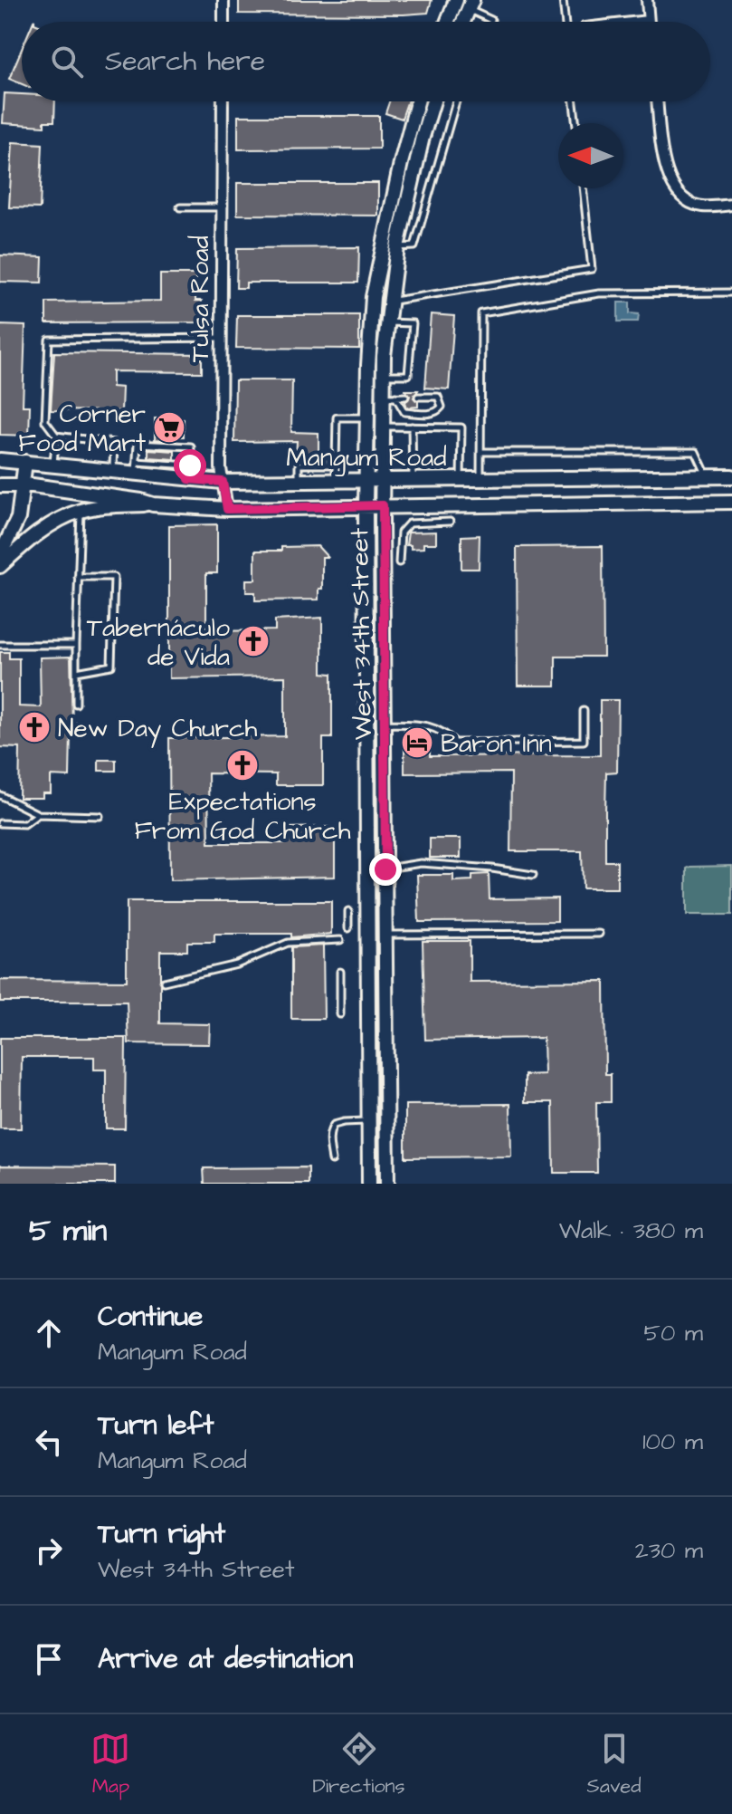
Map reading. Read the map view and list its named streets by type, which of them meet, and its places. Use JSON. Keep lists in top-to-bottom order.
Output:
{
  "streets": {
    "main road": ["Mangum Road", "West 34th Street"],
    "street": ["Tulsa Road"]
  },
  "crossings": [
    ["Tulsa Road", "Mangum Road"],
    ["Mangum Road", "West 34th Street"]
  ],
  "places": {
    "supermarket": ["Corner Food Mart"],
    "church": ["Tabernáculo de Vida", "New Day Church", "Expectations From God Church"],
    "hotel": ["Baron Inn"]
  },
  "north": "left",
  "page": {
    "search": "Search here",
    "heading": ["5 min", "Walk · 380 m"],
    "list": [
      ["Continue", "Mangum Road", "50 m"],
      ["Turn left", "Mangum Road", "100 m"],
      ["Turn right", "West 34th Street", "230 m"],
      "Arrive at destination"
    ],
    "nav": ["Map", "Directions", "Saved"]
  }
}
